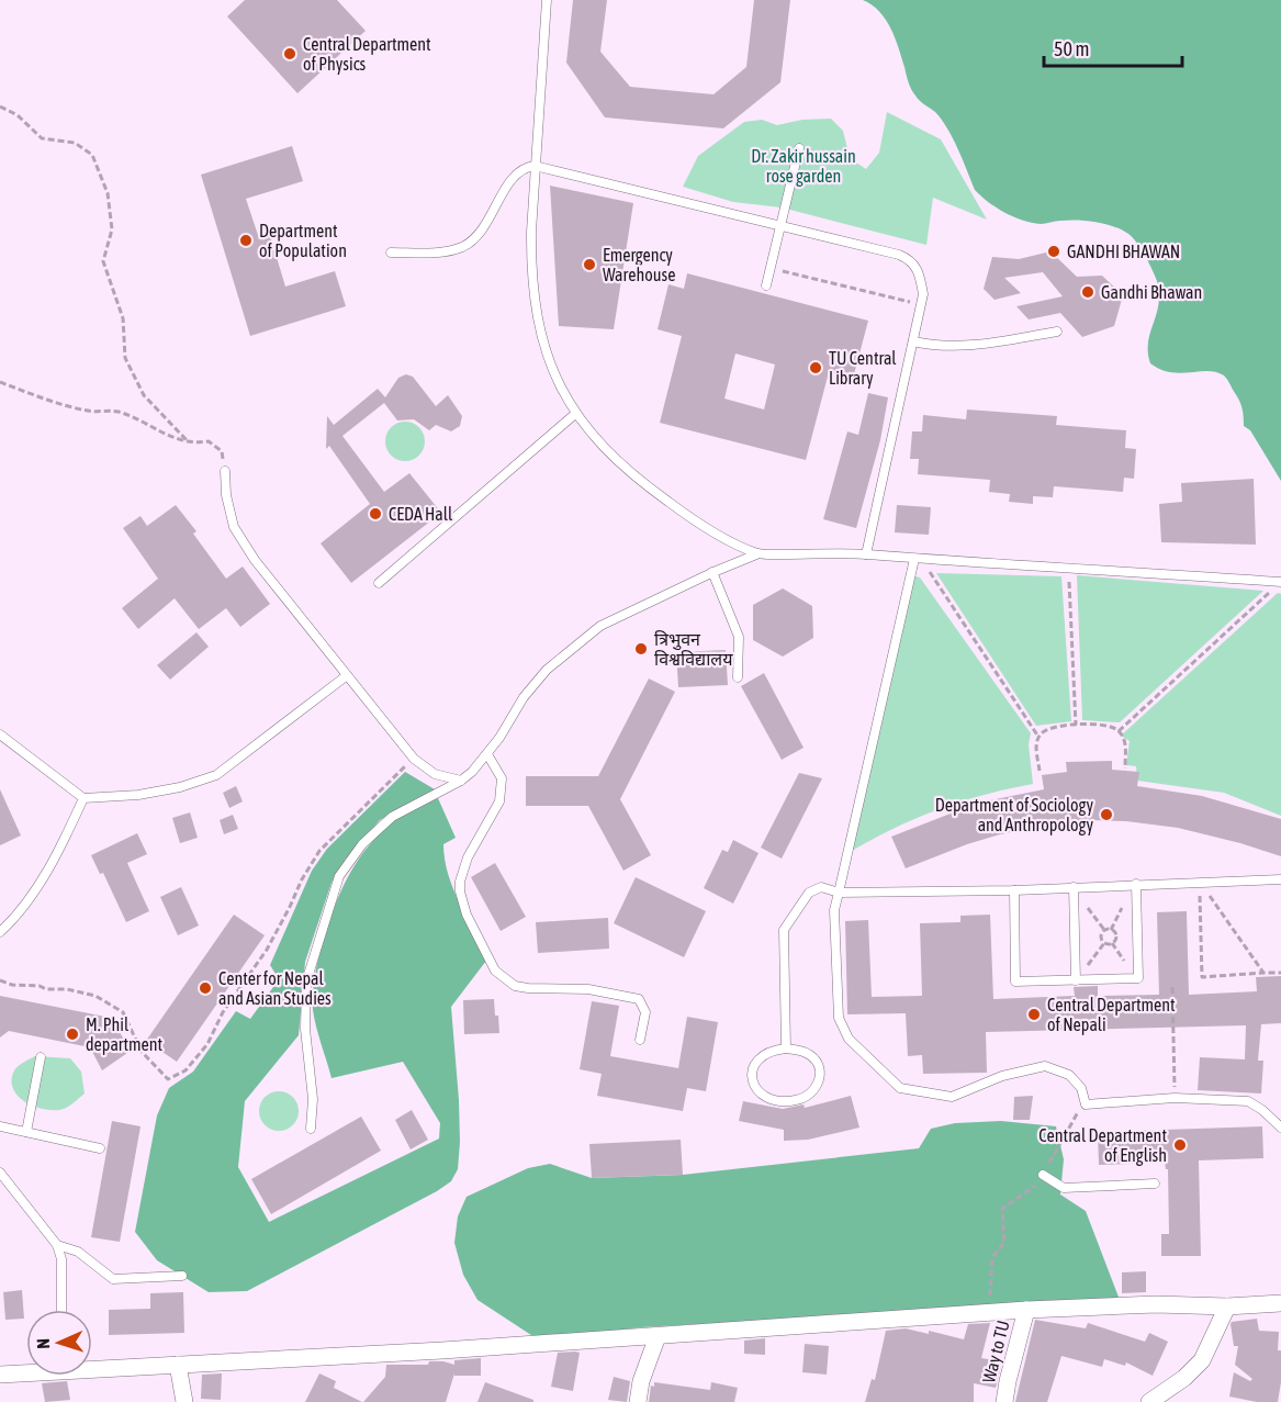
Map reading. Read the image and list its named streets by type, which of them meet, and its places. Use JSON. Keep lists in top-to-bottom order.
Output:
{
  "streets": {
    "street": ["Way to TU"]
  },
  "parks": ["Dr. Zakir hussain rose garden"],
  "places": [
    "Central Department of Physics",
    "Department of Population",
    "GANDHI BHAWAN",
    "Emergency Warehouse",
    "Gandhi Bhawan",
    "TU Central Library",
    "CEDA Hall",
    "त्रिभुवन विश्वविद्यालय",
    "Department of Sociology and Anthropology",
    "Center for Nepal and Asian Studies",
    "Central Department of Nepali",
    "M. Phil department",
    "Central Department of English"
  ],
  "scale_bar": "50 m",
  "north": "left"
}
